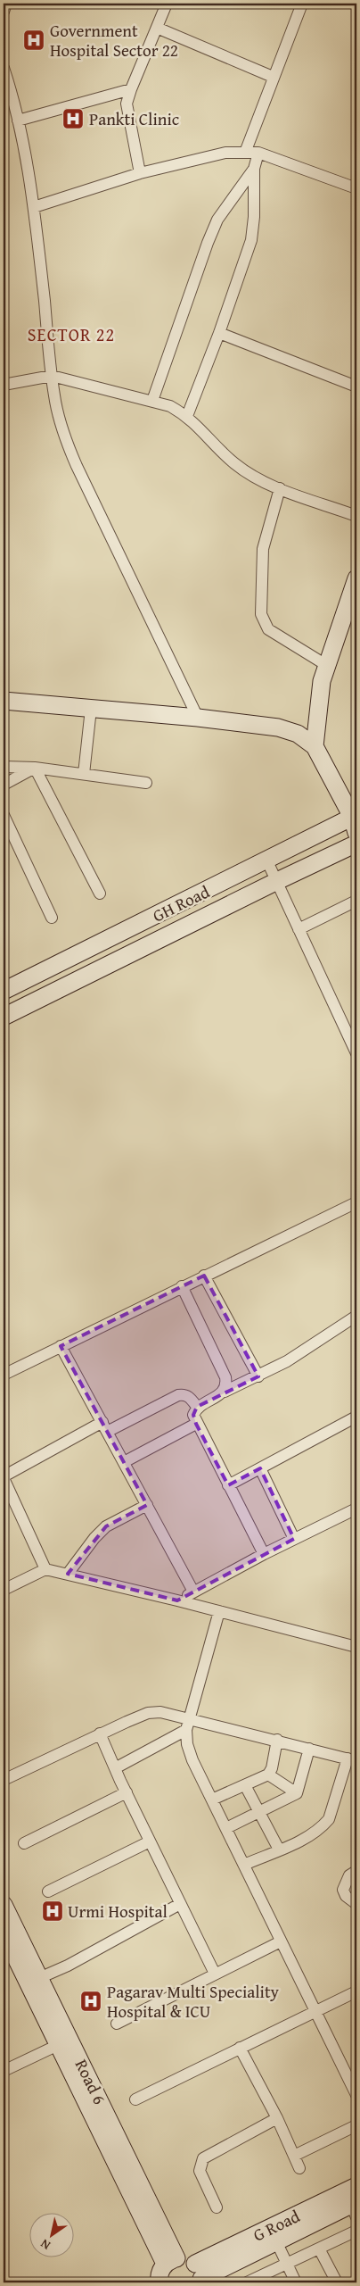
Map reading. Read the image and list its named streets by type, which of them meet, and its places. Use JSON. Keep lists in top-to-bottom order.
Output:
{
  "streets": {
    "street": ["GH Road", "Road 6", "G Road"]
  },
  "districts": ["SECTOR 22"],
  "places": {
    "hospital": [
      "Government Hospital Sector 22",
      "Pankti Clinic",
      "Urmi Hospital",
      "Pagarav Multi Speciality Hospital & ICU"
    ]
  },
  "north": "bottom left"
}
